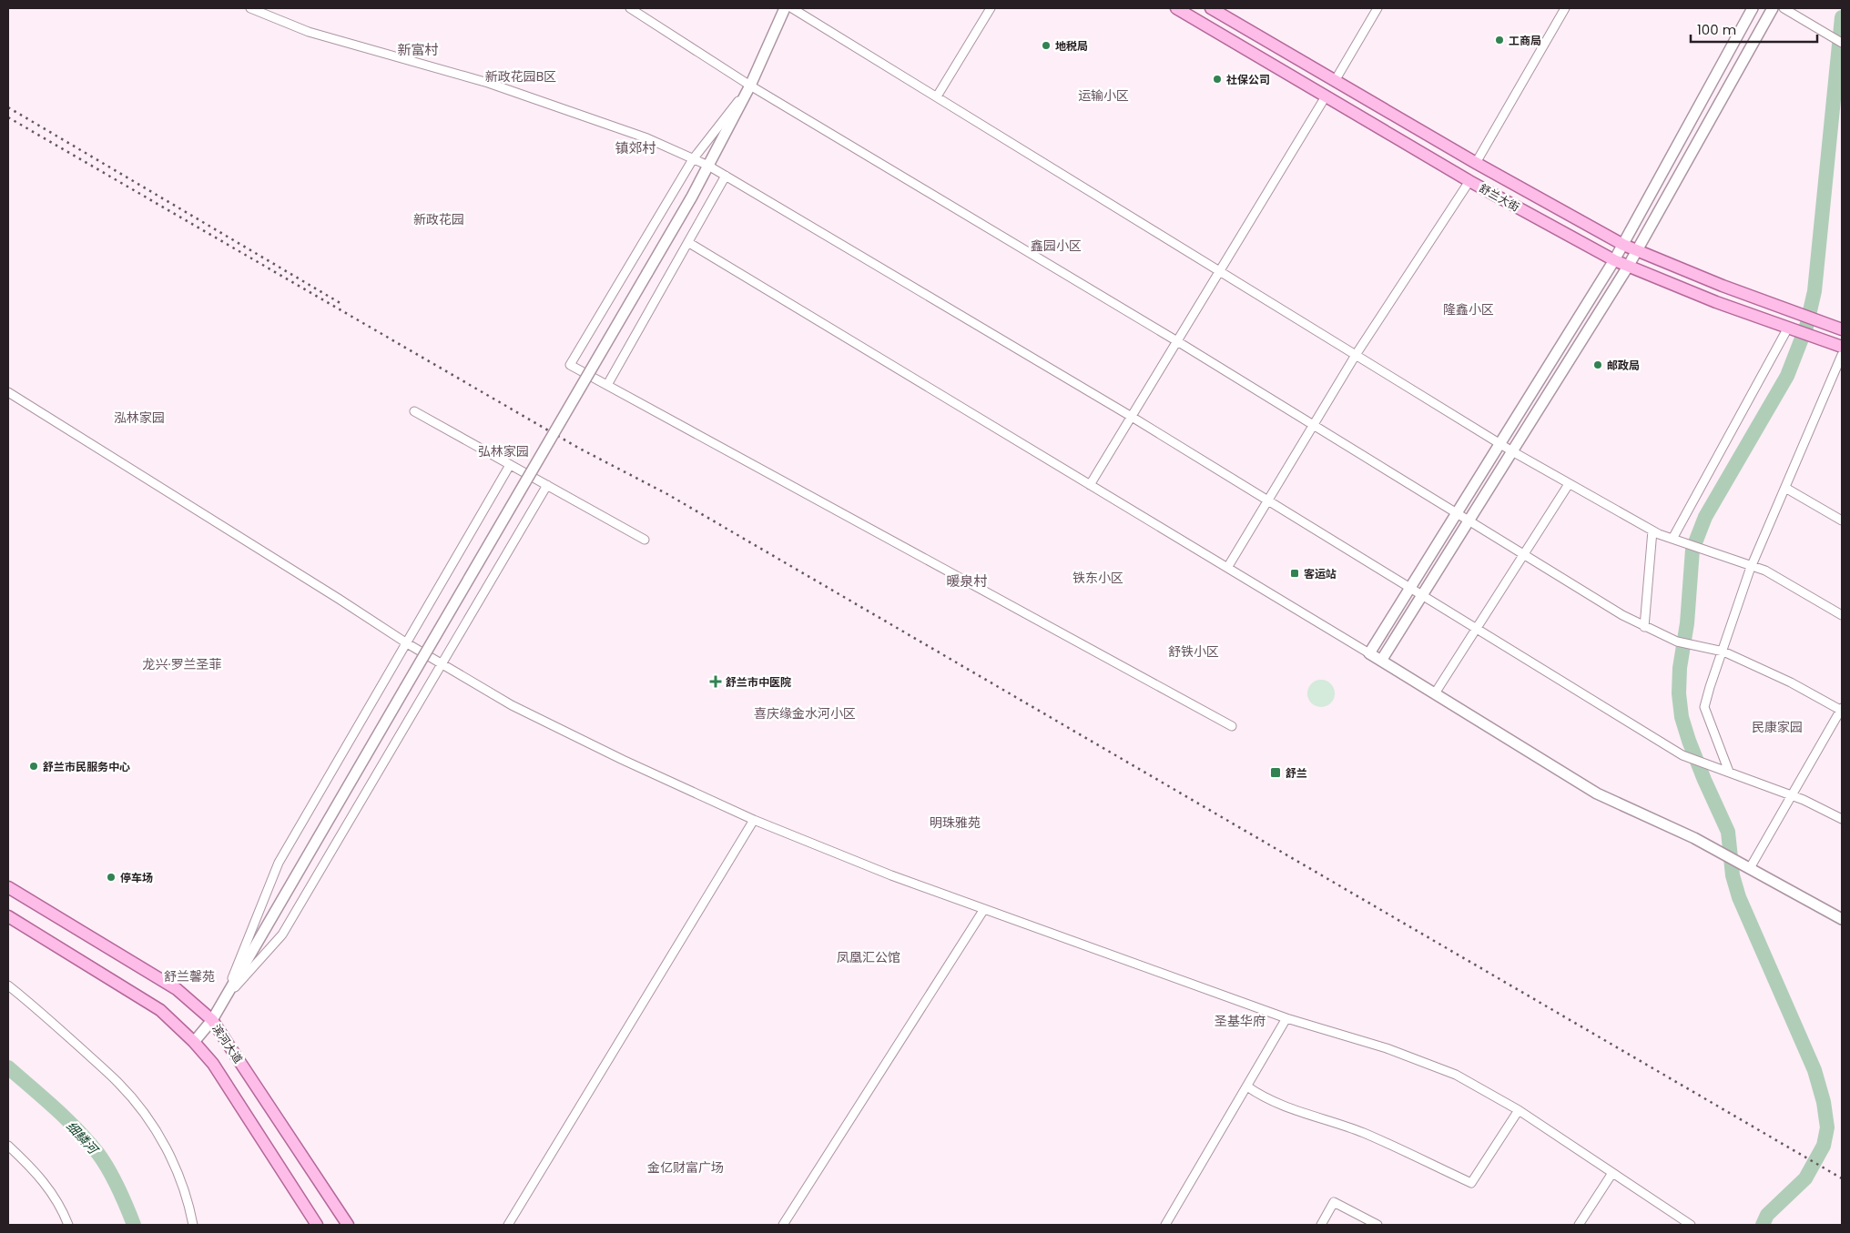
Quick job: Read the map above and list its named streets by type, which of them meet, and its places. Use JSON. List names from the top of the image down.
{
  "streets": {
    "main road": ["舒兰大街", "滨河大道"]
  },
  "districts": [
    "新富村",
    "新政花园B区",
    "运输小区",
    "镇郊村",
    "新政花园",
    "鑫园小区",
    "隆鑫小区",
    "泓林家园",
    "弘林家园",
    "铁东小区",
    "暖泉村",
    "舒铁小区",
    "龙兴·罗兰圣菲",
    "喜庆缘金水河小区",
    "民康家园",
    "明珠雅苑",
    "凤凰汇公馆",
    "舒兰馨苑",
    "圣基华府",
    "金亿财富广场"
  ],
  "water": ["细鳞河"],
  "places": {
    "other": [
      "工商局",
      "地税局",
      "社保公司",
      "邮政局",
      "舒兰市民服务中心",
      "停车场"
    ],
    "transit": ["客运站", "舒兰"],
    "health": ["舒兰市中医院"]
  },
  "scale_bar": "100 m"
}
